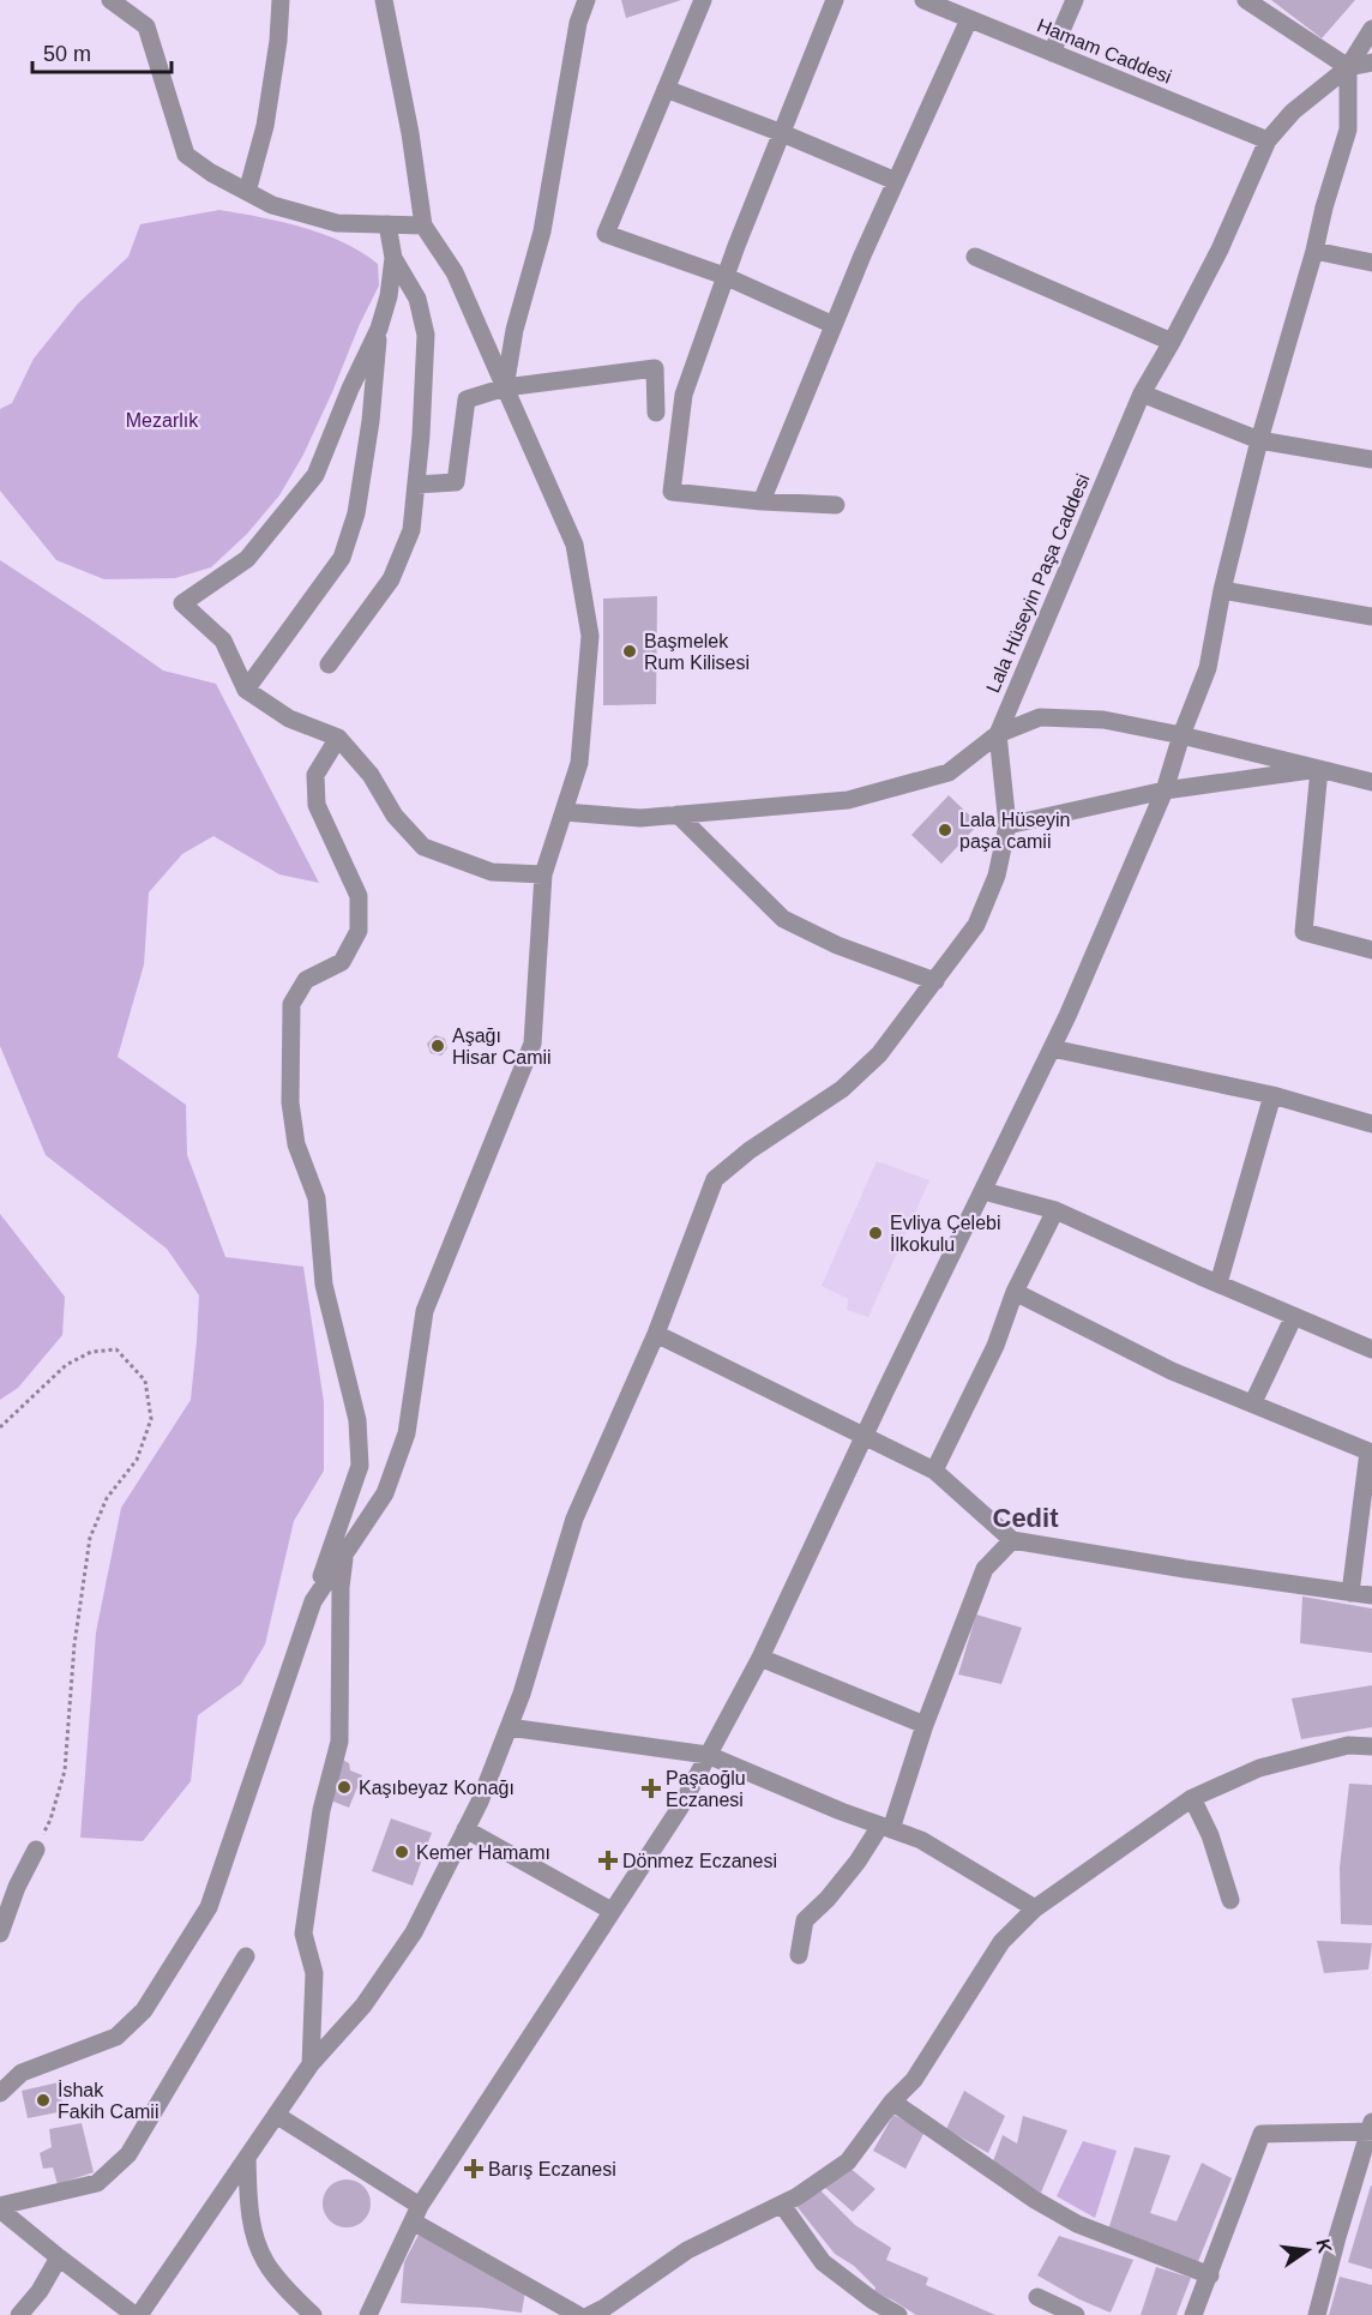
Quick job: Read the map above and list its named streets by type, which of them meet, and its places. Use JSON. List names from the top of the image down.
{
  "streets": {
    "street": ["Hamam Caddesi", "Lala Hüseyin Paşa Caddesi"]
  },
  "crossings": [
    ["Hamam Caddesi", "Lala Hüseyin Paşa Caddesi"]
  ],
  "districts": ["Cedit"],
  "parks": ["Mezarlık"],
  "places": {
    "other": [
      "Başmelek Rum Kilisesi",
      "Lala Hüseyin paşa camii",
      "Aşağı Hisar Camii",
      "Evliya Çelebi İlkokulu",
      "Kaşıbeyaz Konağı",
      "Kemer Hamamı",
      "İshak Fakih Camii"
    ],
    "health": ["Paşaoğlu Eczanesi", "Dönmez Eczanesi", "Barış Eczanesi"]
  },
  "scale_bar": "50 m",
  "north": "right"
}
